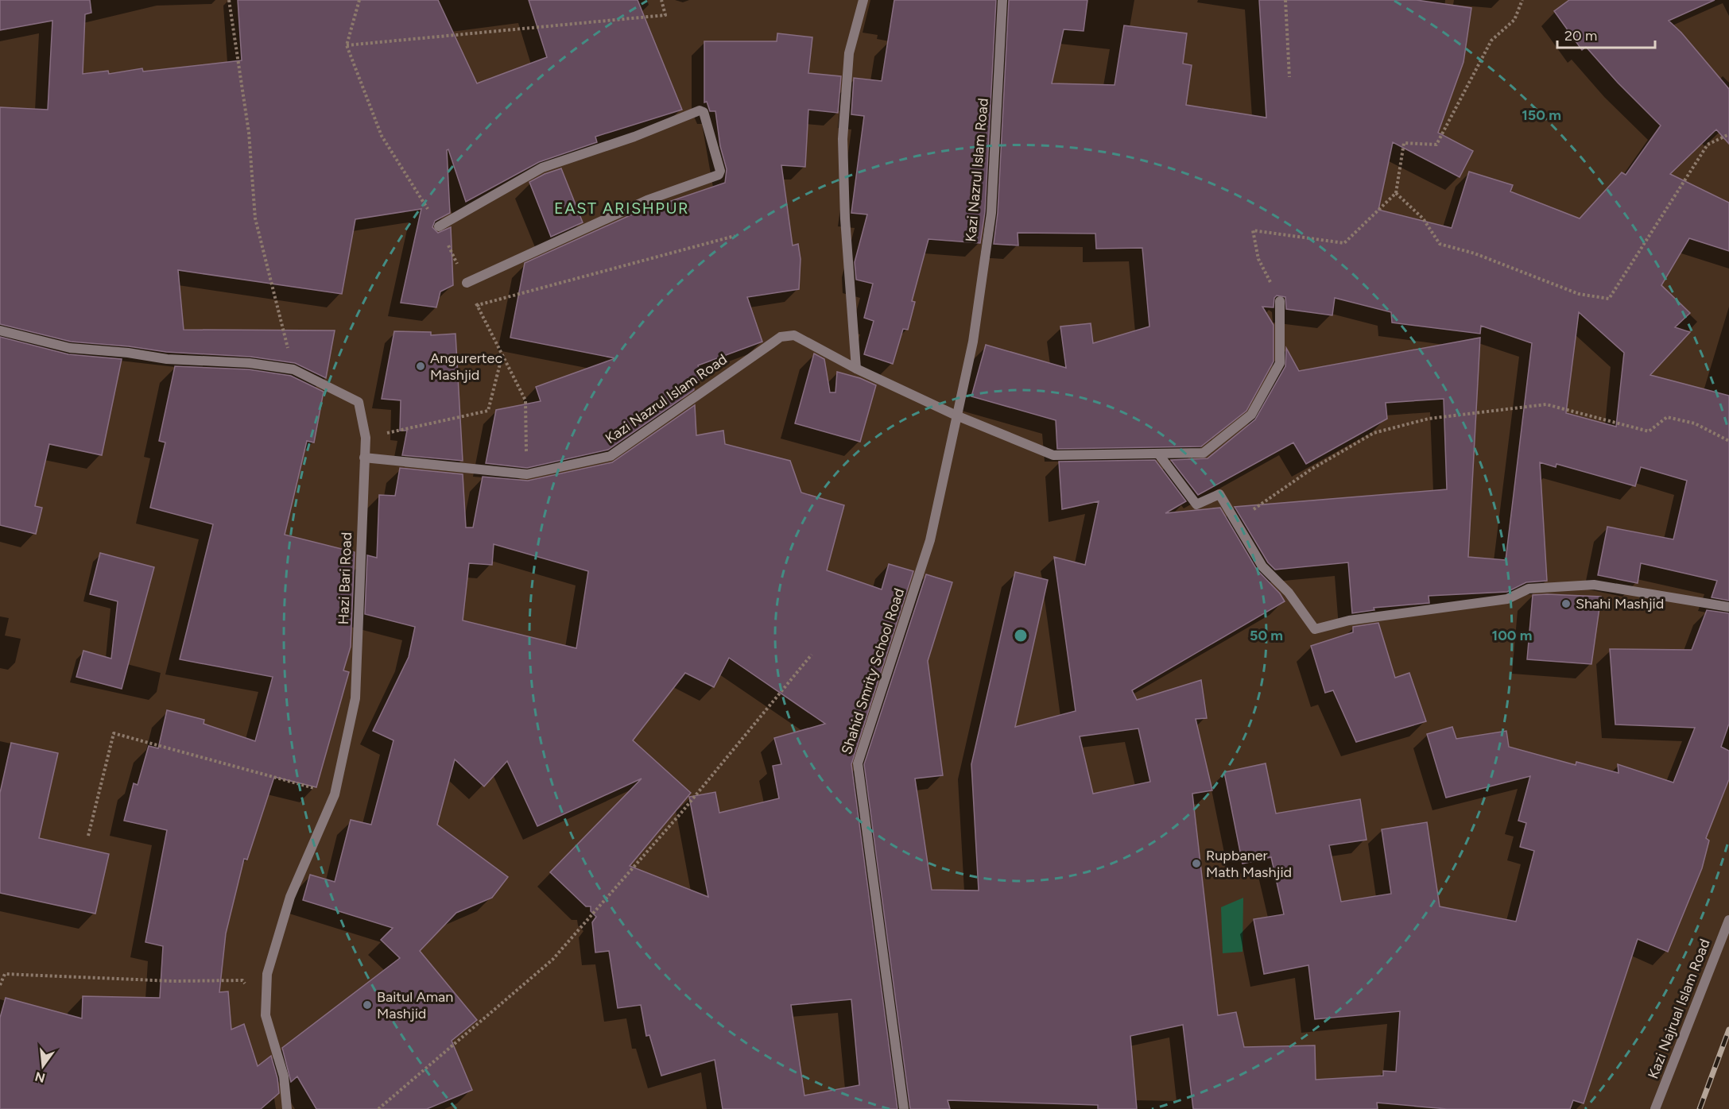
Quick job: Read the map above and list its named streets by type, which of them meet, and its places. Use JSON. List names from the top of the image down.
{
  "streets": {
    "street": [
      "Kazi Nazrul Islam Road",
      "Hazi Bari Road",
      "Shahid Smrity School Road",
      "Kazi Najrual Islam Road"
    ]
  },
  "crossings": [
    ["Kazi Nazrul Islam Road", "Hazi Bari Road"],
    ["Kazi Nazrul Islam Road", "Shahid Smrity School Road"]
  ],
  "districts": ["EAST ARISHPUR"],
  "places": [
    "Angurertec Mashjid",
    "Shahi Mashjid",
    "Rupbaner Math Mashjid",
    "Baitul Aman Mashjid"
  ],
  "scale_bar": "20 m",
  "north": "bottom",
  "rings": ["150 m", "50 m", "100 m"]
}
